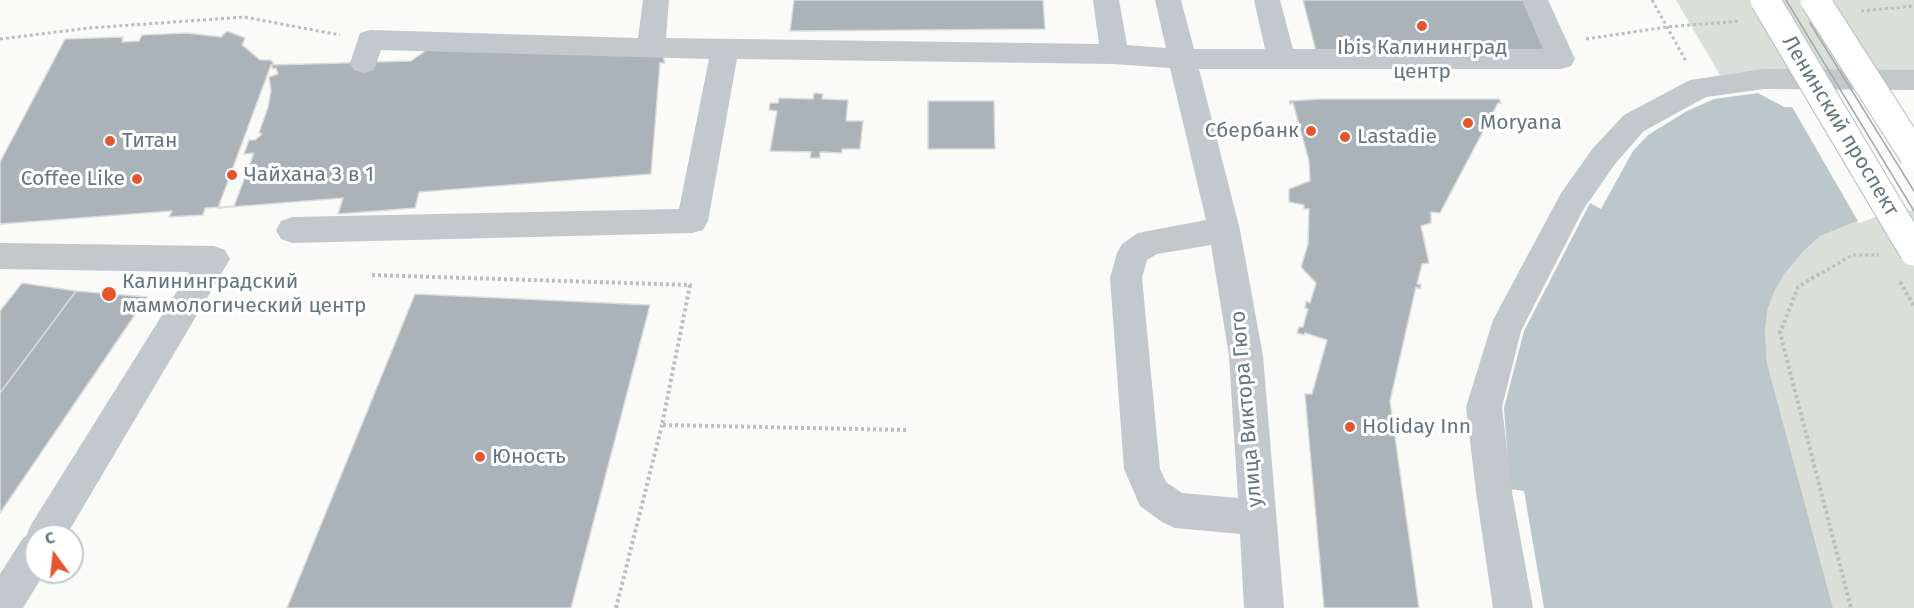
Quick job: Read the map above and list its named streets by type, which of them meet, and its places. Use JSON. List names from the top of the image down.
{
  "streets": {
    "main road": ["Ленинский проспект"],
    "street": ["улица Виктора Гюго"]
  },
  "places": [
    "Ibis Калининград центр",
    "Moryana",
    "Сбербанк",
    "Lastadie",
    "Титан",
    "Чайхана 3 в 1",
    "Coffee Like",
    "Калининградский маммологический центр",
    "Holiday Inn",
    "Юность"
  ],
  "north": "top"
}
